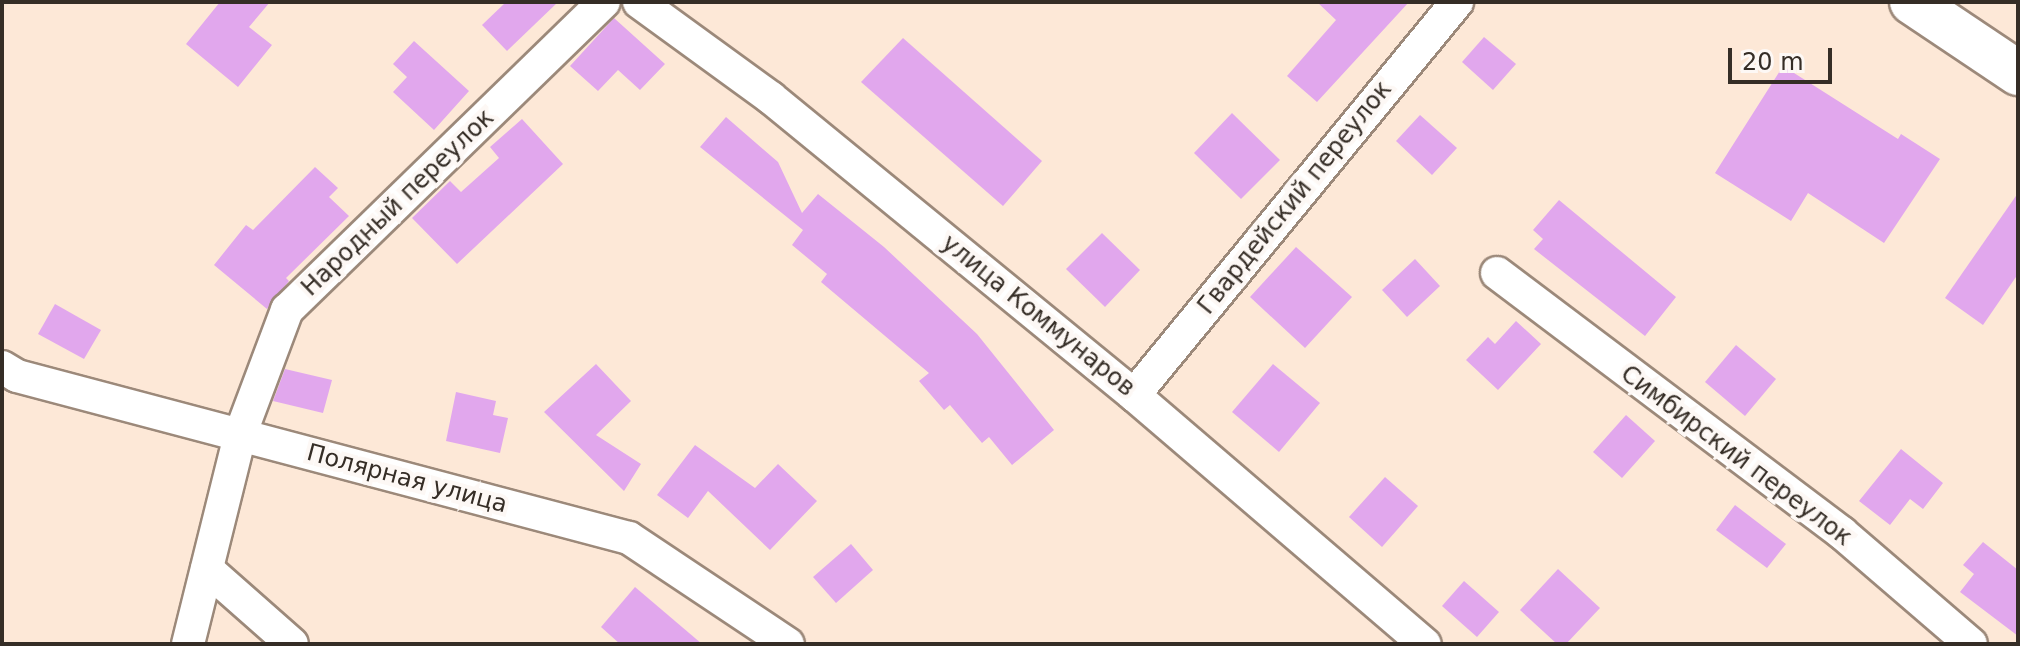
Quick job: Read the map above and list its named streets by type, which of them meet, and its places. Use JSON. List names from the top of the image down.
{
  "streets": {
    "street": [
      "Гвардейский переулок",
      "Народный переулок",
      "улица Коммунаров",
      "Симбирский переулок",
      "Полярная улица"
    ]
  },
  "crossings": [
    ["Гвардейский переулок", "улица Коммунаров"],
    ["Народный переулок", "Полярная улица"]
  ],
  "scale_bar": "20 m"
}
